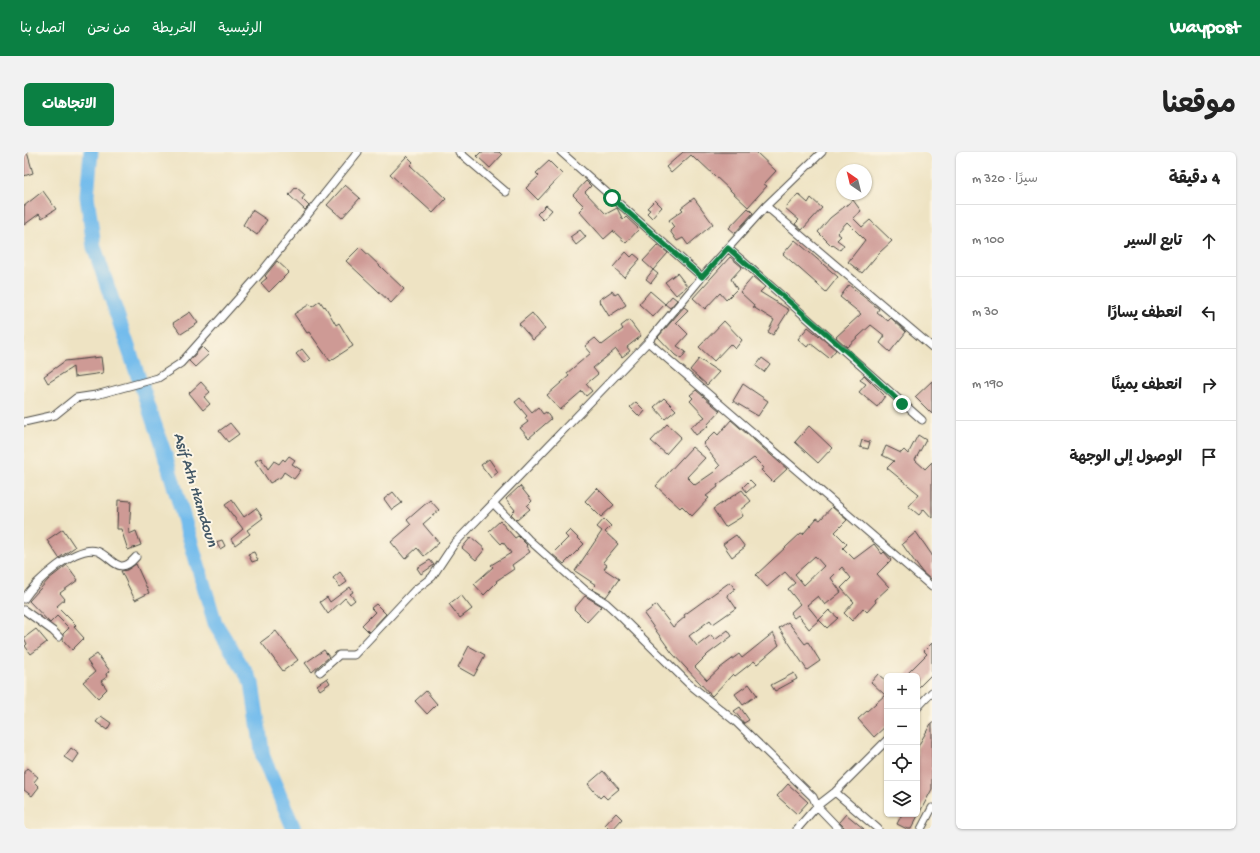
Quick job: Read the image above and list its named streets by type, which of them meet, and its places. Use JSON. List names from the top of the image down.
{
  "water": ["Asif Ath Hamdoun"],
  "north": "top left",
  "page": {
    "header": "Waypost",
    "nav": [
      "الرئيسية",
      "الخريطة",
      "من نحن",
      "اتصل بنا"
    ],
    "title": "موقعنا",
    "buttons": "الاتجاهات",
    "heading": ["4 دقيقة", "سيرًا · 320 m"],
    "list": [
      ["تابع السير", "100 m"],
      ["انعطف يسارًا", "30 m"],
      ["انعطف يمينًا", "190 m"],
      "الوصول إلى الوجهة"
    ],
    "map_buttons": ["+", "−"]
  }
}
